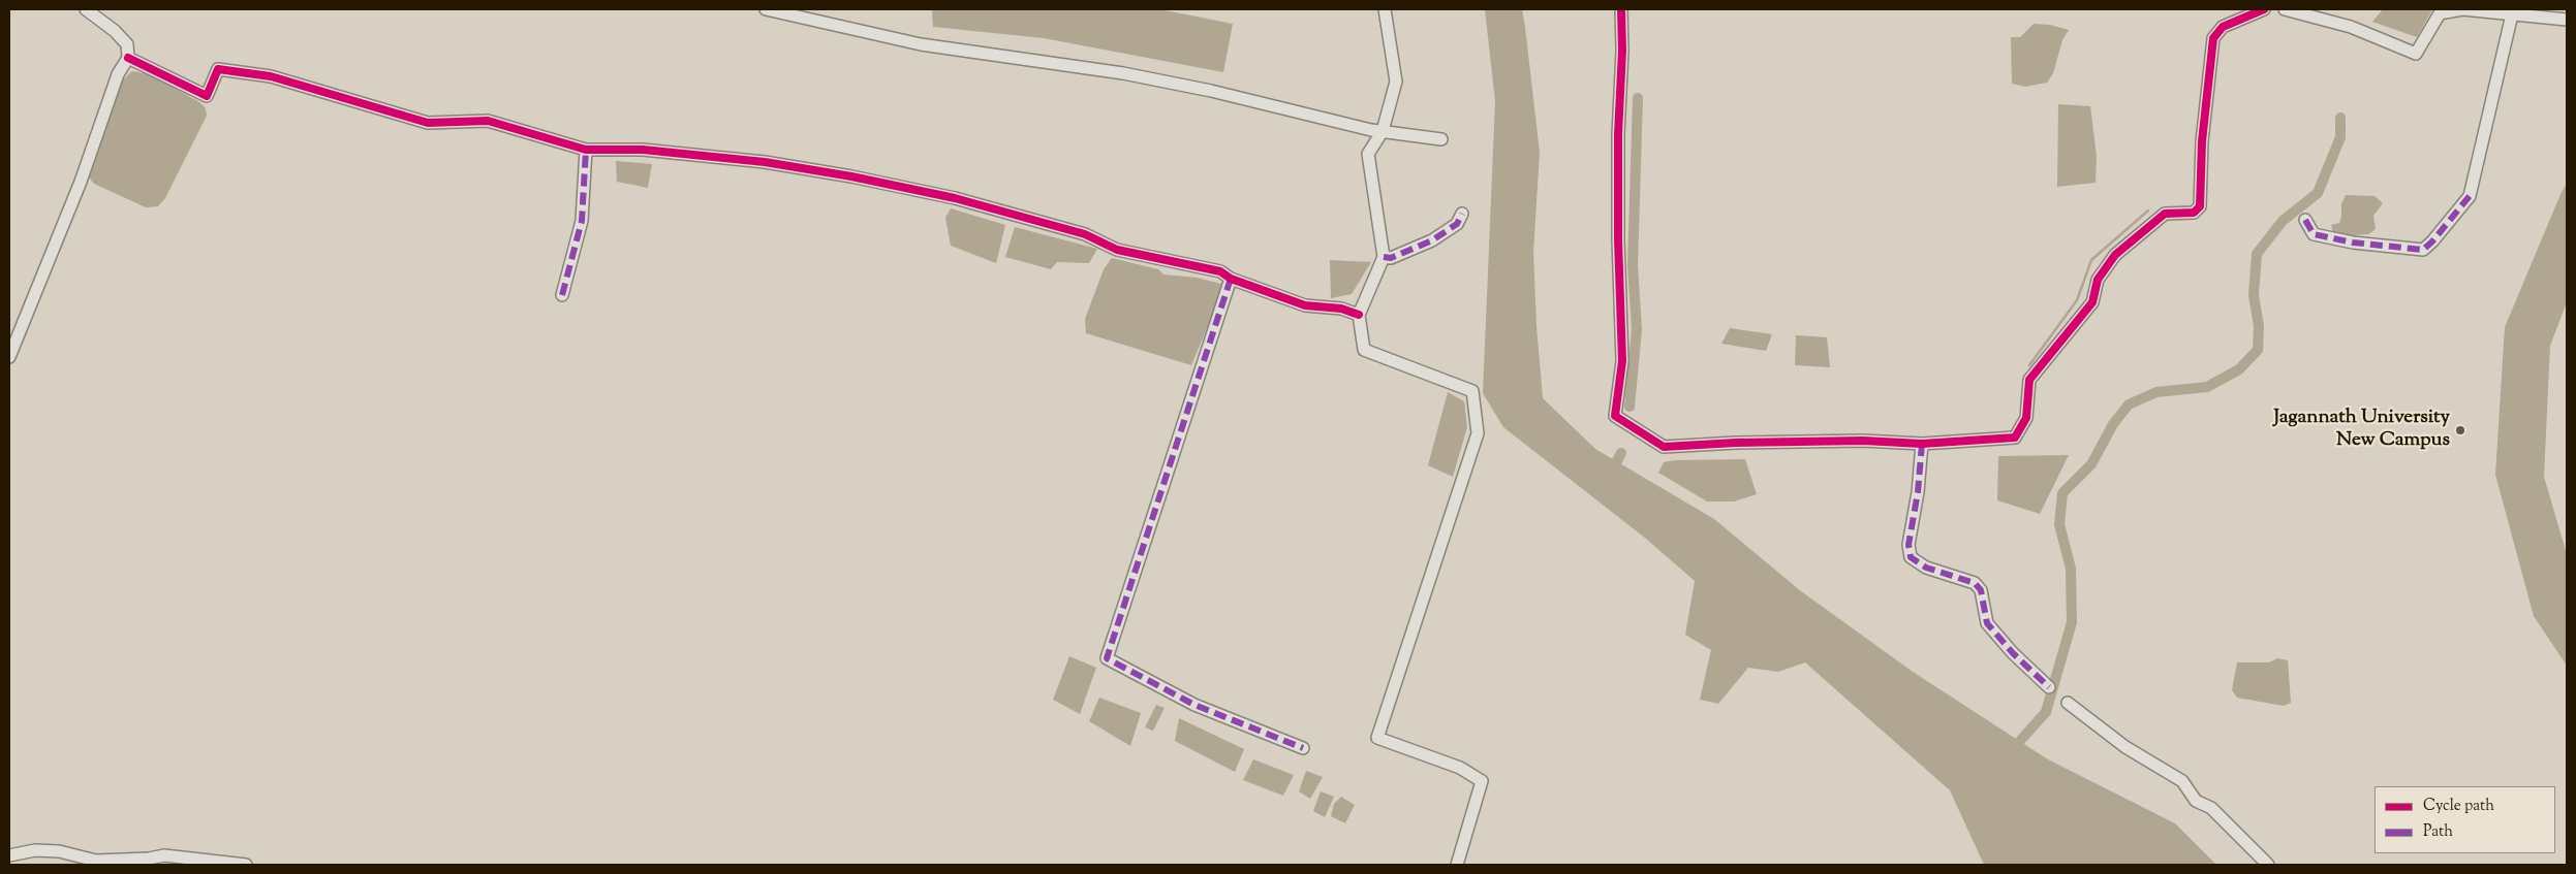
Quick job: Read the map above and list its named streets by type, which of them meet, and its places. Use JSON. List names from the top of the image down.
{
  "places": ["Jagannath University New Campus"],
  "legend": ["Cycle path", "Path"]
}
